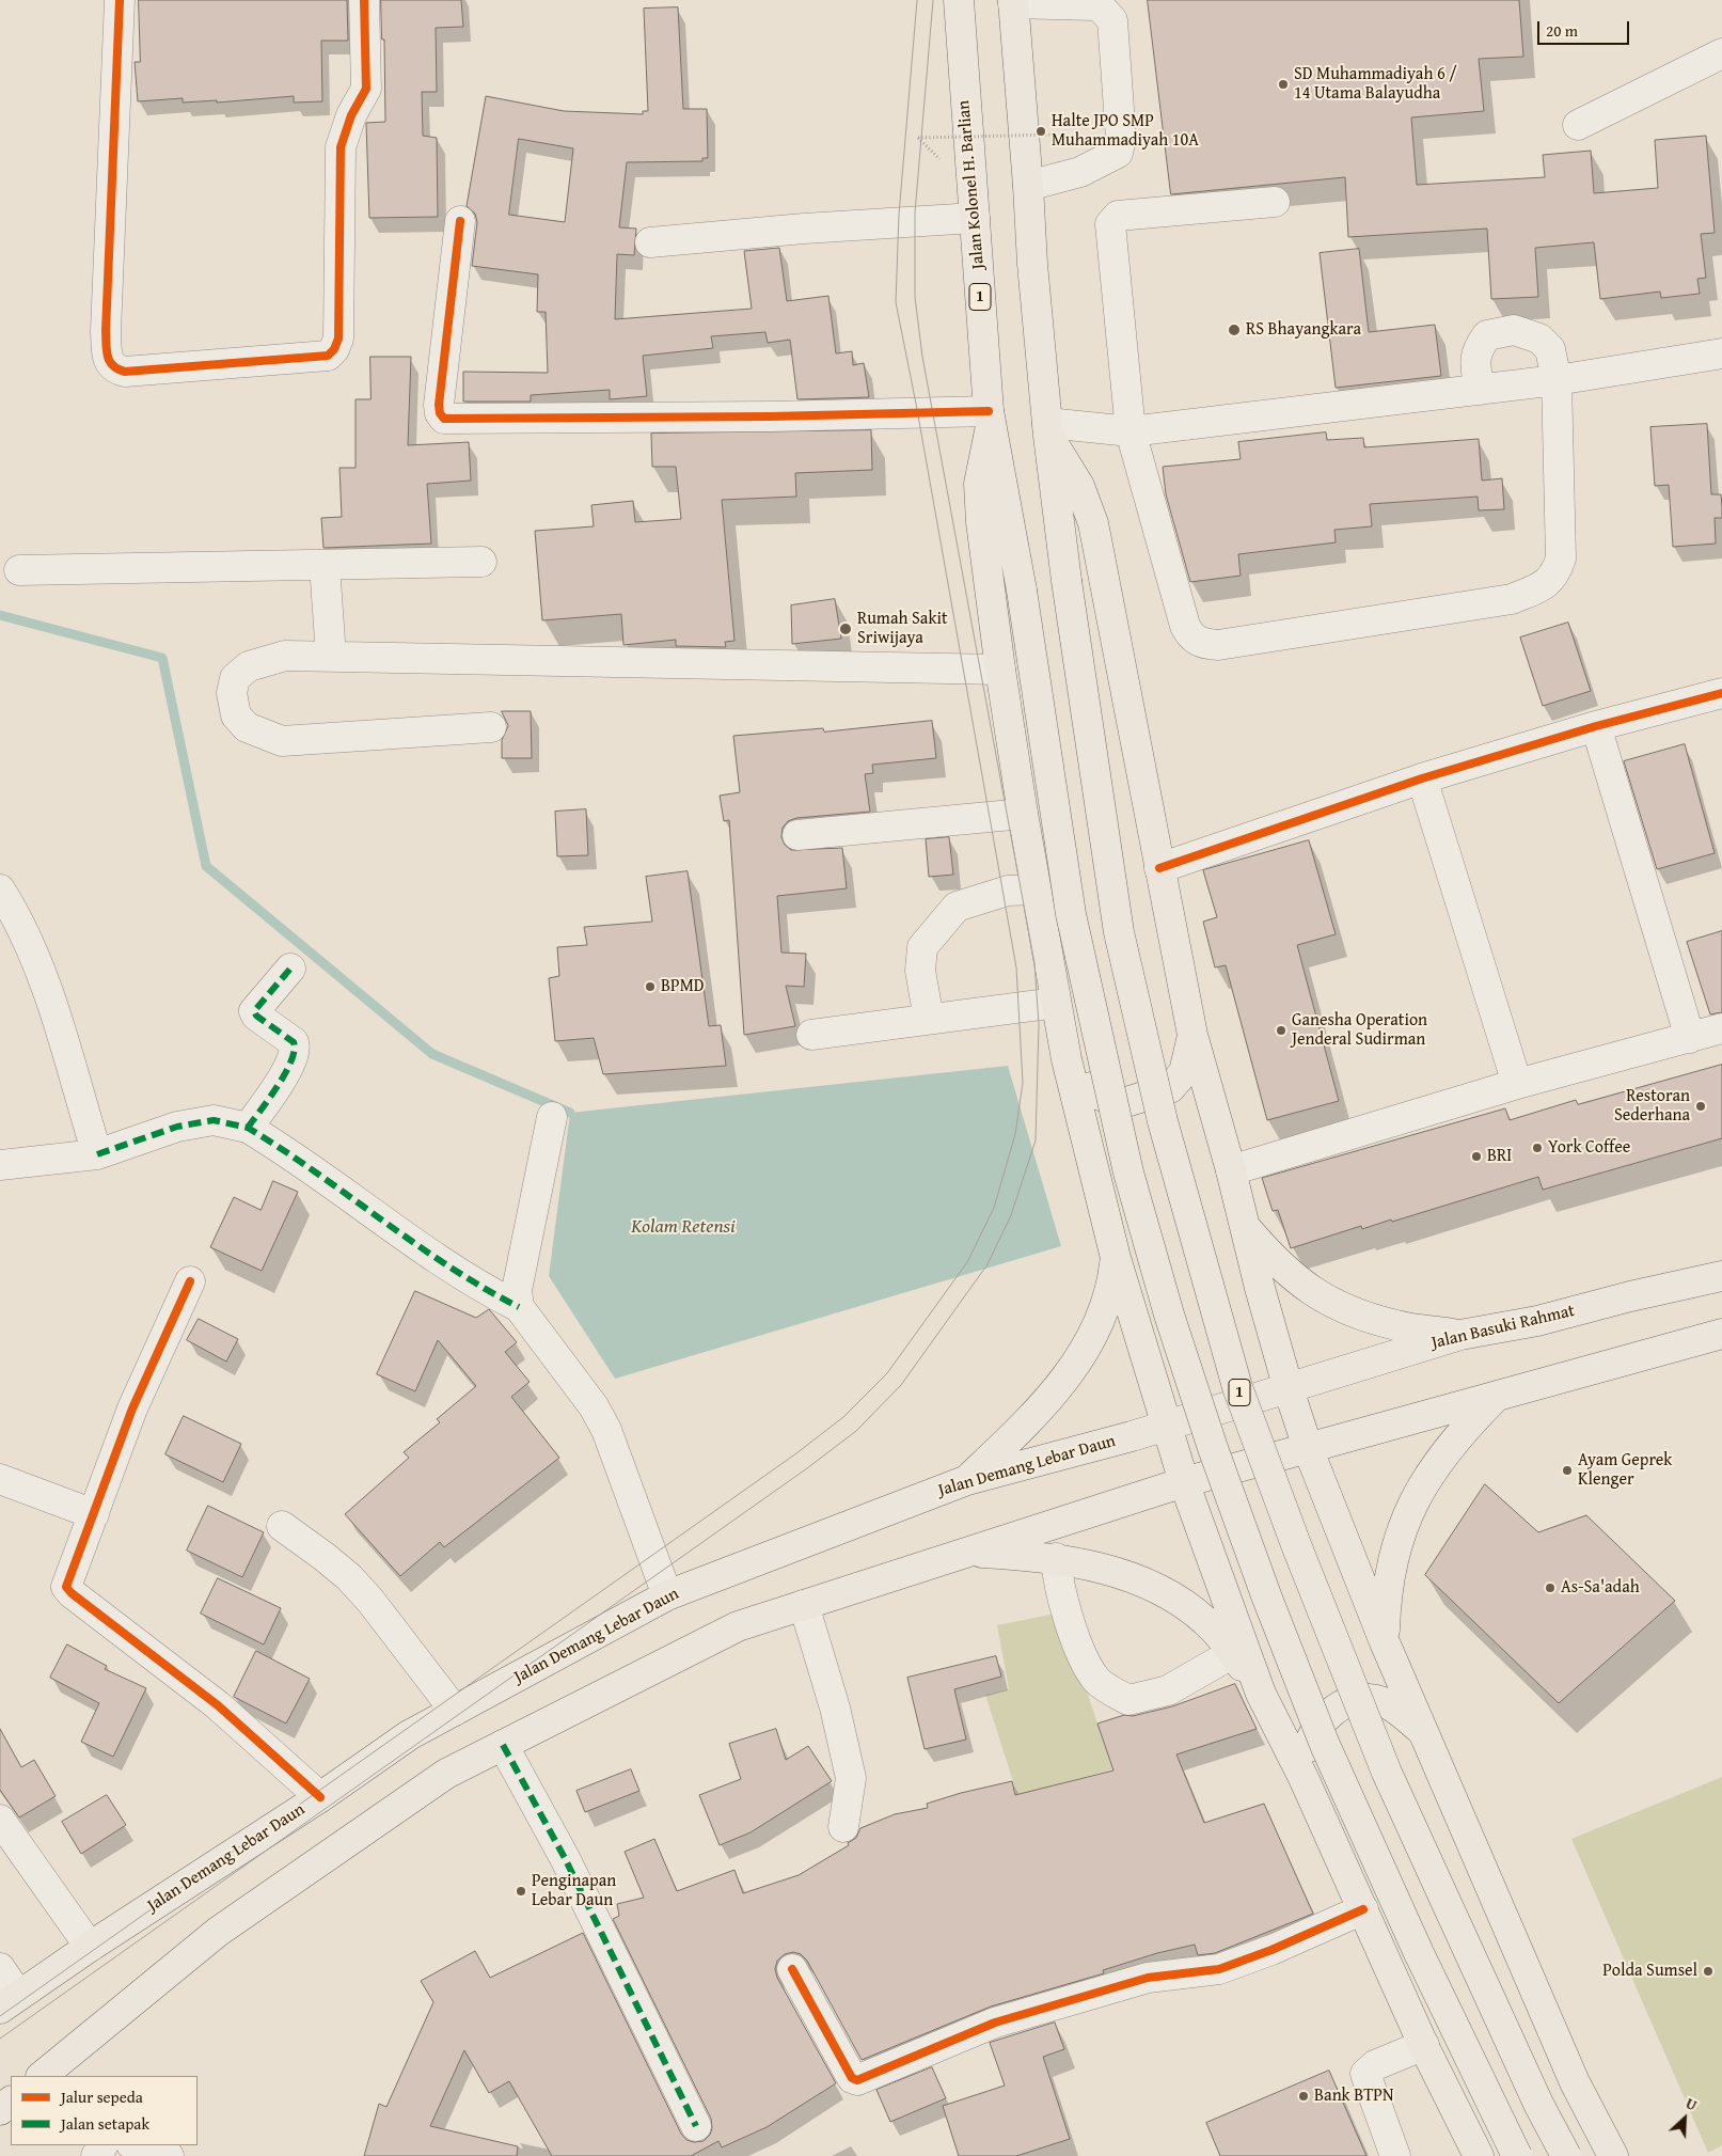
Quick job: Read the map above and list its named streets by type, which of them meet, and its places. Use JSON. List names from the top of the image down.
{
  "streets": {
    "highway": [
      "Jalan Kolonel H. Barlian",
      "1",
      "Jalan Basuki Rahmat",
      "Jalan Demang Lebar Daun"
    ]
  },
  "crossings": [
    ["Jalan Basuki Rahmat", "Jalan Demang Lebar Daun"]
  ],
  "water": ["Kolam Retensi"],
  "places": [
    "SD Muhammadiyah 6 / 14 Utama Balayudha",
    "Halte JPO SMP Muhammadiyah 10A",
    "RS Bhayangkara",
    "Rumah Sakit Sriwijaya",
    "BPMD",
    "Ganesha Operation Jenderal Sudirman",
    "Restoran Sederhana",
    "York Coffee",
    "BRI",
    "Ayam Geprek Klenger",
    "As-Sa'adah",
    "Penginapan Lebar Daun",
    "Polda Sumsel",
    "Bank BTPN"
  ],
  "legend": ["Jalur sepeda", "Jalan setapak"],
  "scale_bar": "20 m",
  "north": "top right"
}
